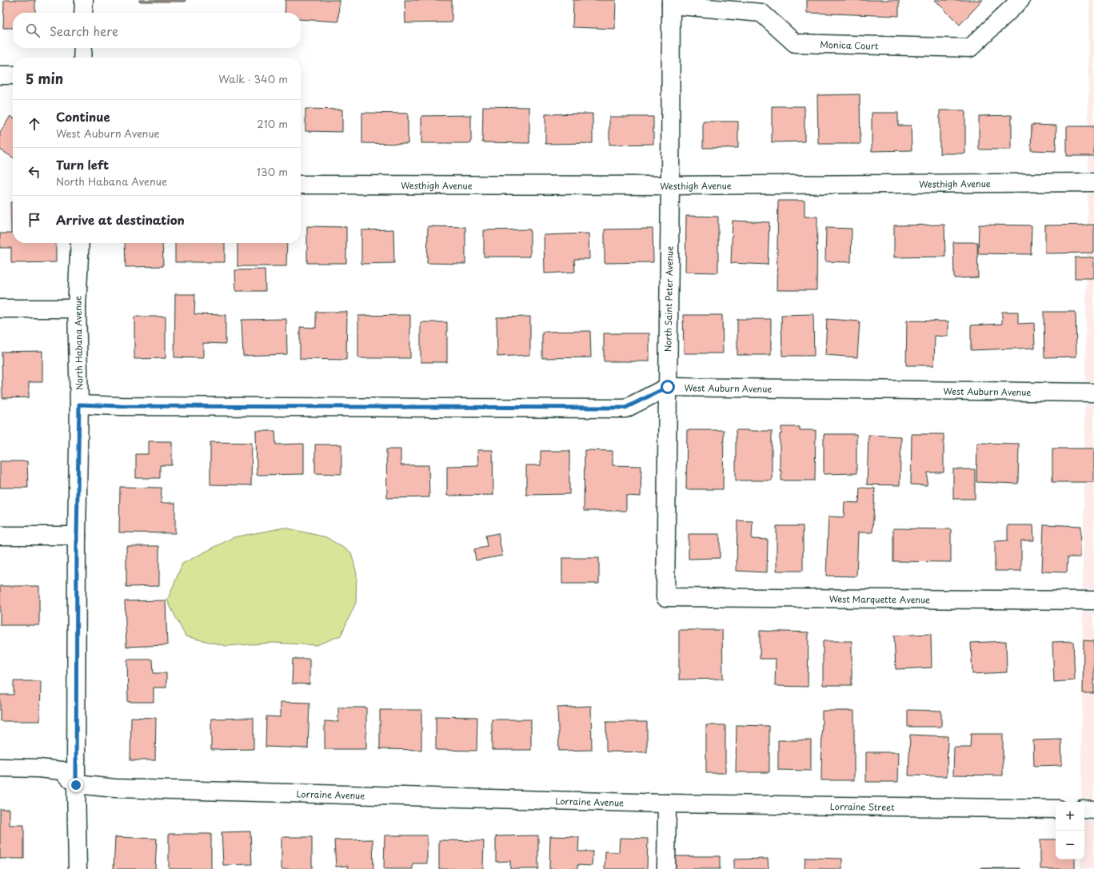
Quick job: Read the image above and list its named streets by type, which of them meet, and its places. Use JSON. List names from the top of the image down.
{
  "streets": {
    "street": [
      "Monica Court",
      "Westhigh Avenue",
      "North Saint Peter Avenue",
      "North Habana Avenue",
      "West Auburn Avenue",
      "West Marquette Avenue",
      "Lorraine Avenue",
      "Lorraine Street"
    ]
  },
  "crossings": [
    ["Monica Court", "North Saint Peter Avenue"],
    ["Westhigh Avenue", "North Saint Peter Avenue"],
    ["North Saint Peter Avenue", "West Auburn Avenue"],
    ["North Saint Peter Avenue", "West Marquette Avenue"],
    ["North Habana Avenue", "West Auburn Avenue"],
    ["North Habana Avenue", "Lorraine Avenue"],
    ["Lorraine Avenue", "Lorraine Street"]
  ],
  "page": {
    "search": "Search here",
    "heading": ["5 min", "Walk · 340 m"],
    "list": [
      ["Continue", "West Auburn Avenue", "210 m"],
      ["Turn left", "North Habana Avenue", "130 m"],
      "Arrive at destination"
    ],
    "map_buttons": ["+", "−"]
  }
}
